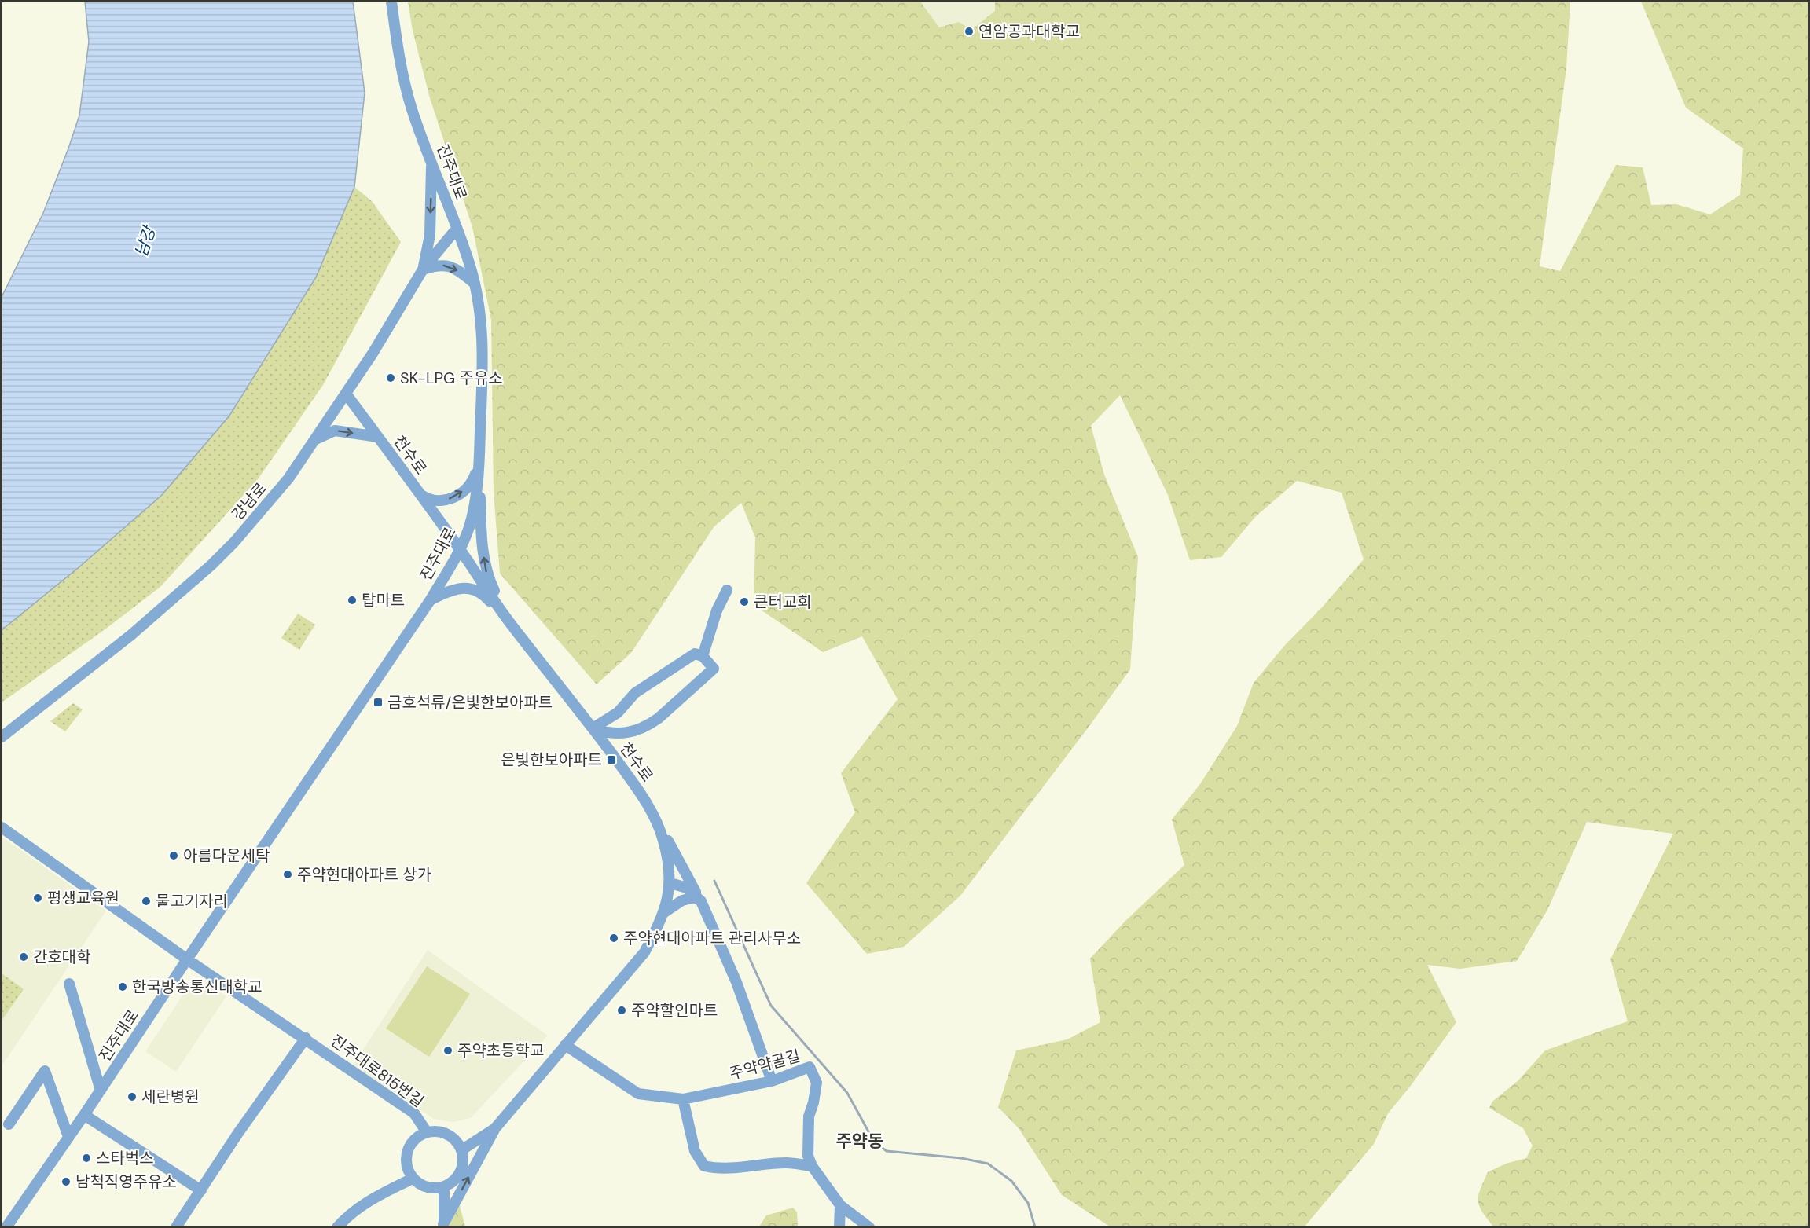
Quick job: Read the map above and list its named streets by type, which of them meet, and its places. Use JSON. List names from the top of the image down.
{
  "streets": {
    "street": [
      "진주대로",
      "천수로",
      "강남로",
      "주약약골길",
      "진주대로815번길"
    ]
  },
  "crossings": [
    ["진주대로", "천수로"],
    ["진주대로", "강남로"],
    ["진주대로", "진주대로815번길"],
    ["천수로", "강남로"],
    ["천수로", "주약약골길"],
    ["천수로", "진주대로815번길"]
  ],
  "districts": ["주약동"],
  "water": ["남강"],
  "places": {
    "other": [
      "연암공과대학교",
      "SK-LPG 주유소",
      "탑마트",
      "큰터교회",
      "아름다운세탁",
      "주약현대아파트 상가",
      "평생교육원",
      "물고기자리",
      "주약현대아파트 관리사무소",
      "간호대학",
      "한국방송통신대학교",
      "주약할인마트",
      "주약초등학교",
      "세란병원",
      "스타벅스",
      "남척직영주유소"
    ],
    "transit": ["금호석류/은빛한보아파트", "은빛한보아파트"]
  }
}
